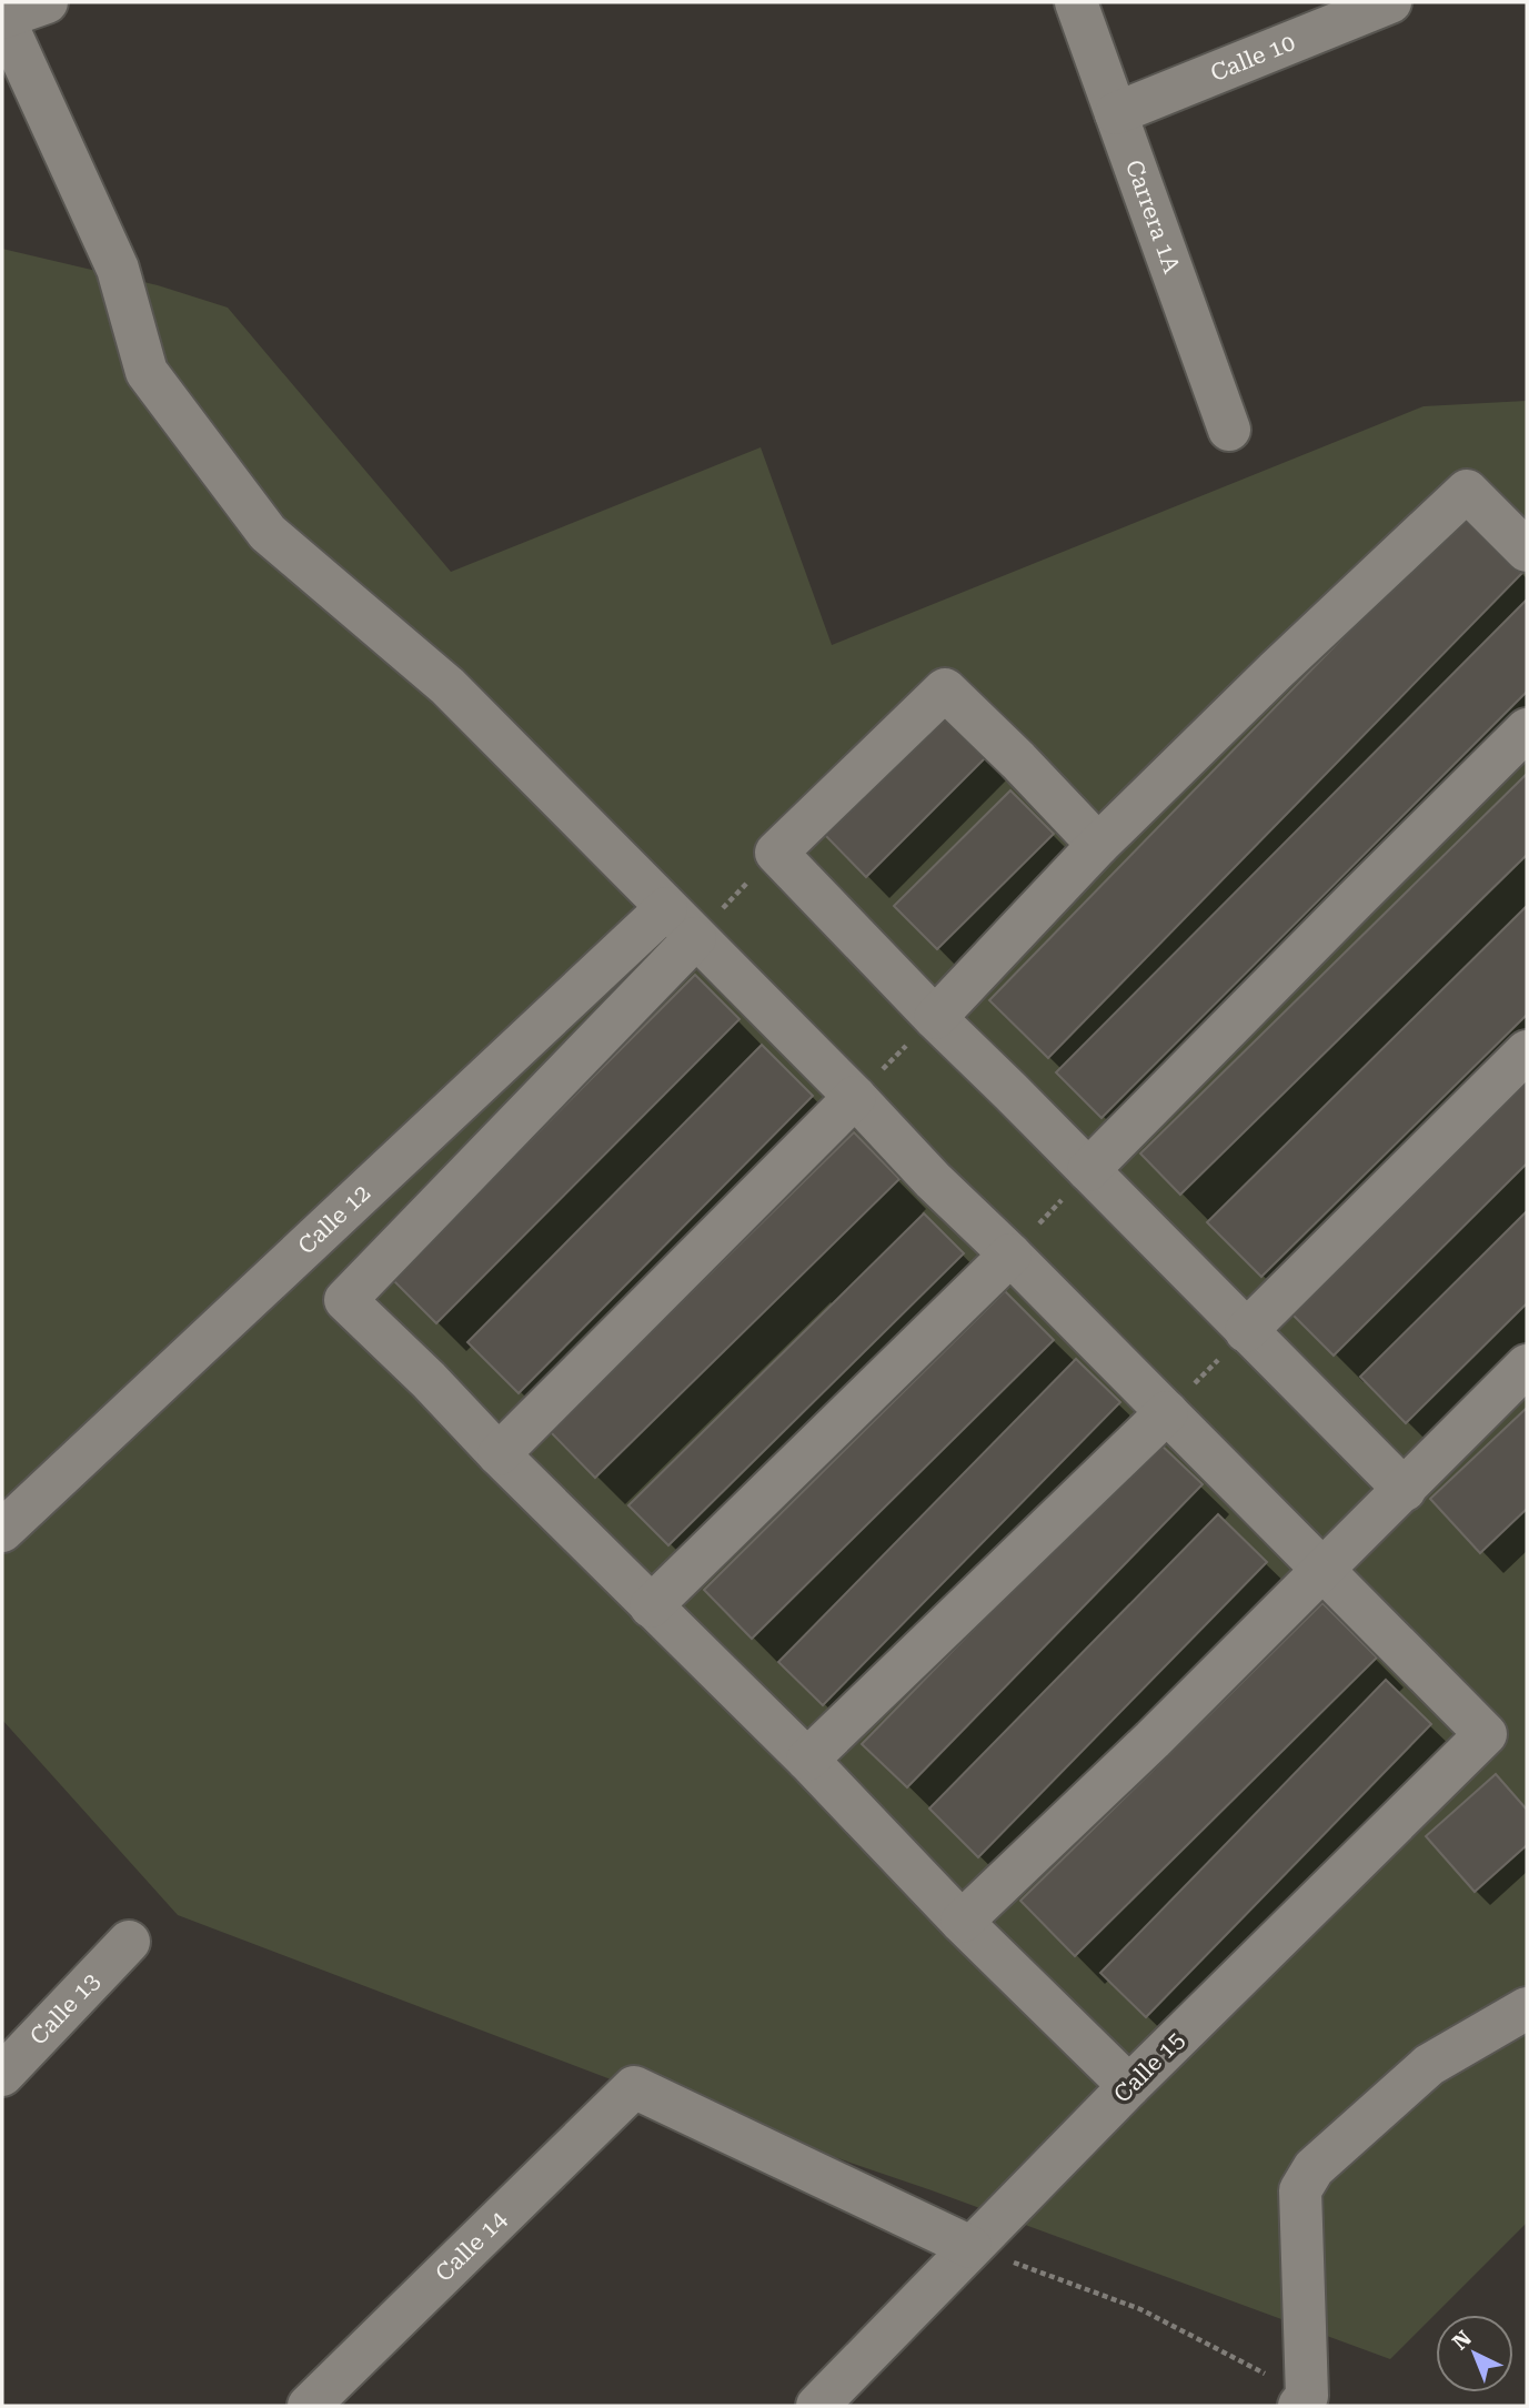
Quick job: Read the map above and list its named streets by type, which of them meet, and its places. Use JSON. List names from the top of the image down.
{
  "streets": {
    "street": [
      "Calle 10",
      "Carrera 1A",
      "Calle 12",
      "Calle 13",
      "Calle 15",
      "Calle 14"
    ]
  },
  "crossings": [
    ["Calle 10", "Carrera 1A"],
    ["Calle 15", "Calle 14"]
  ],
  "north": "top left"
}
